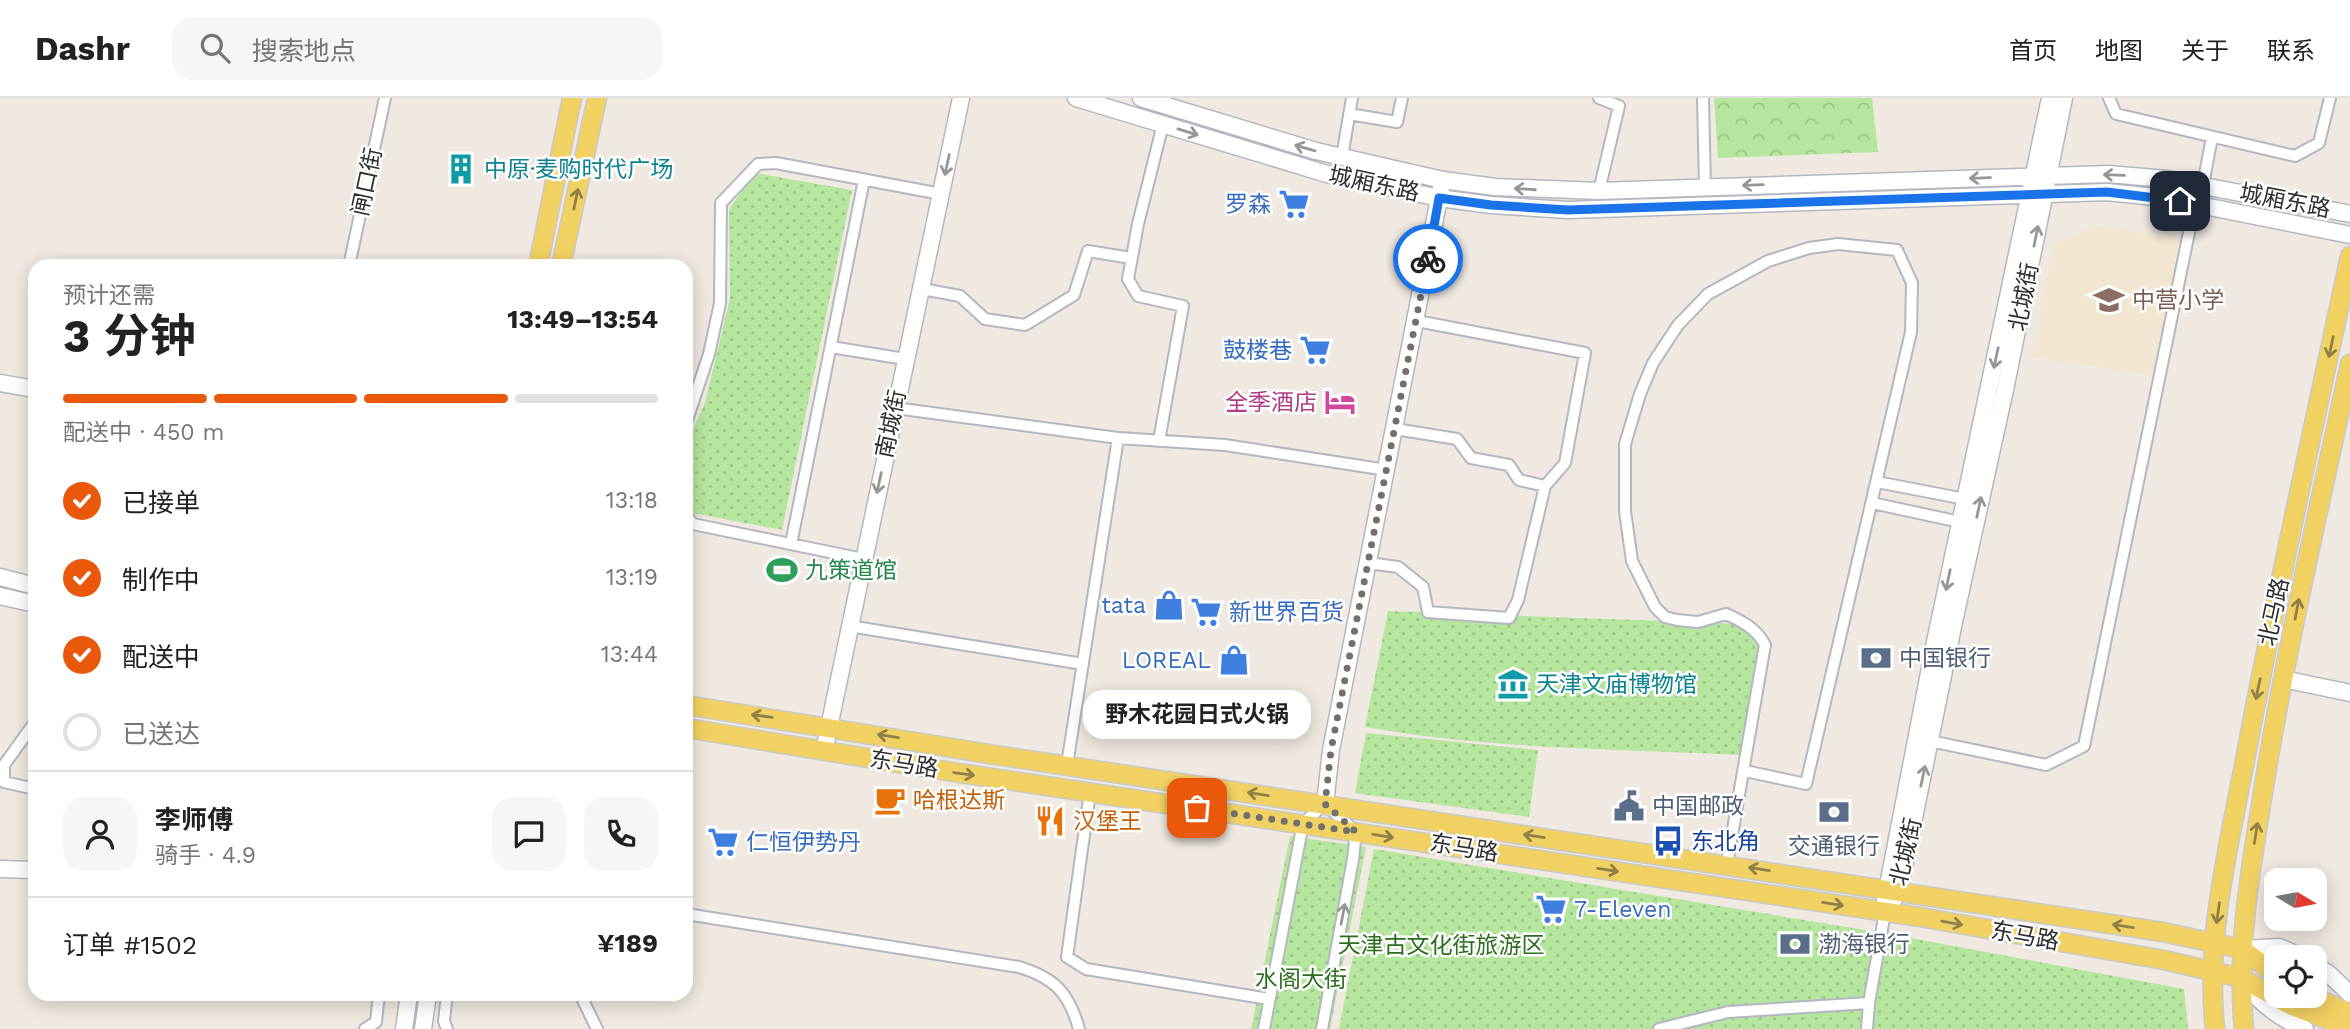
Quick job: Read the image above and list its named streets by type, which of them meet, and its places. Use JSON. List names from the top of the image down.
{
  "streets": {
    "main road": ["北马路", "东马路"],
    "street": [
      "闸口街",
      "城厢东路",
      "北城街",
      "南城街"
    ]
  },
  "crossings": [
    ["城厢东路", "北城街"],
    ["北城街", "东马路"],
    ["南城街", "东马路"],
    ["北马路", "东马路"]
  ],
  "parks": ["天津古文化街旅游区", "水阁大街"],
  "places": {
    "building": ["中原·麦购时代广场"],
    "supermarket": [
      "罗森",
      "鼓楼巷",
      "新世界百货",
      "仁恒伊势丹",
      "7-Eleven"
    ],
    "school or university": ["中营小学"],
    "hotel": ["全季酒店"],
    "sports": ["九策道馆"],
    "shop": ["tata", "LOREAL"],
    "bank": ["中国银行", "交通银行", "渤海银行"],
    "museum": ["天津文庙博物馆"],
    "cafe": ["哈根达斯"],
    "public building": ["中国邮政"],
    "other": ["野木花园日式火锅"],
    "restaurant": ["汉堡王"],
    "bus stop": ["东北角"]
  },
  "north": "right",
  "page": {
    "header": "Dashr",
    "search": "搜索地点",
    "nav": [
      "首页",
      "地图",
      "关于",
      "联系"
    ],
    "heading": ["3 分钟", "预计还需", "13:49–13:54"],
    "panel": [
      "李师傅",
      "骑手 · 4.9",
      "订单 #1502",
      "¥189"
    ],
    "bar": "配送中 · 450 m",
    "list": [
      ["已接单", "13:18"],
      ["制作中", "13:19"],
      ["配送中", "13:44"],
      "已送达"
    ],
    "bubble": "野木花园日式火锅"
  }
}
